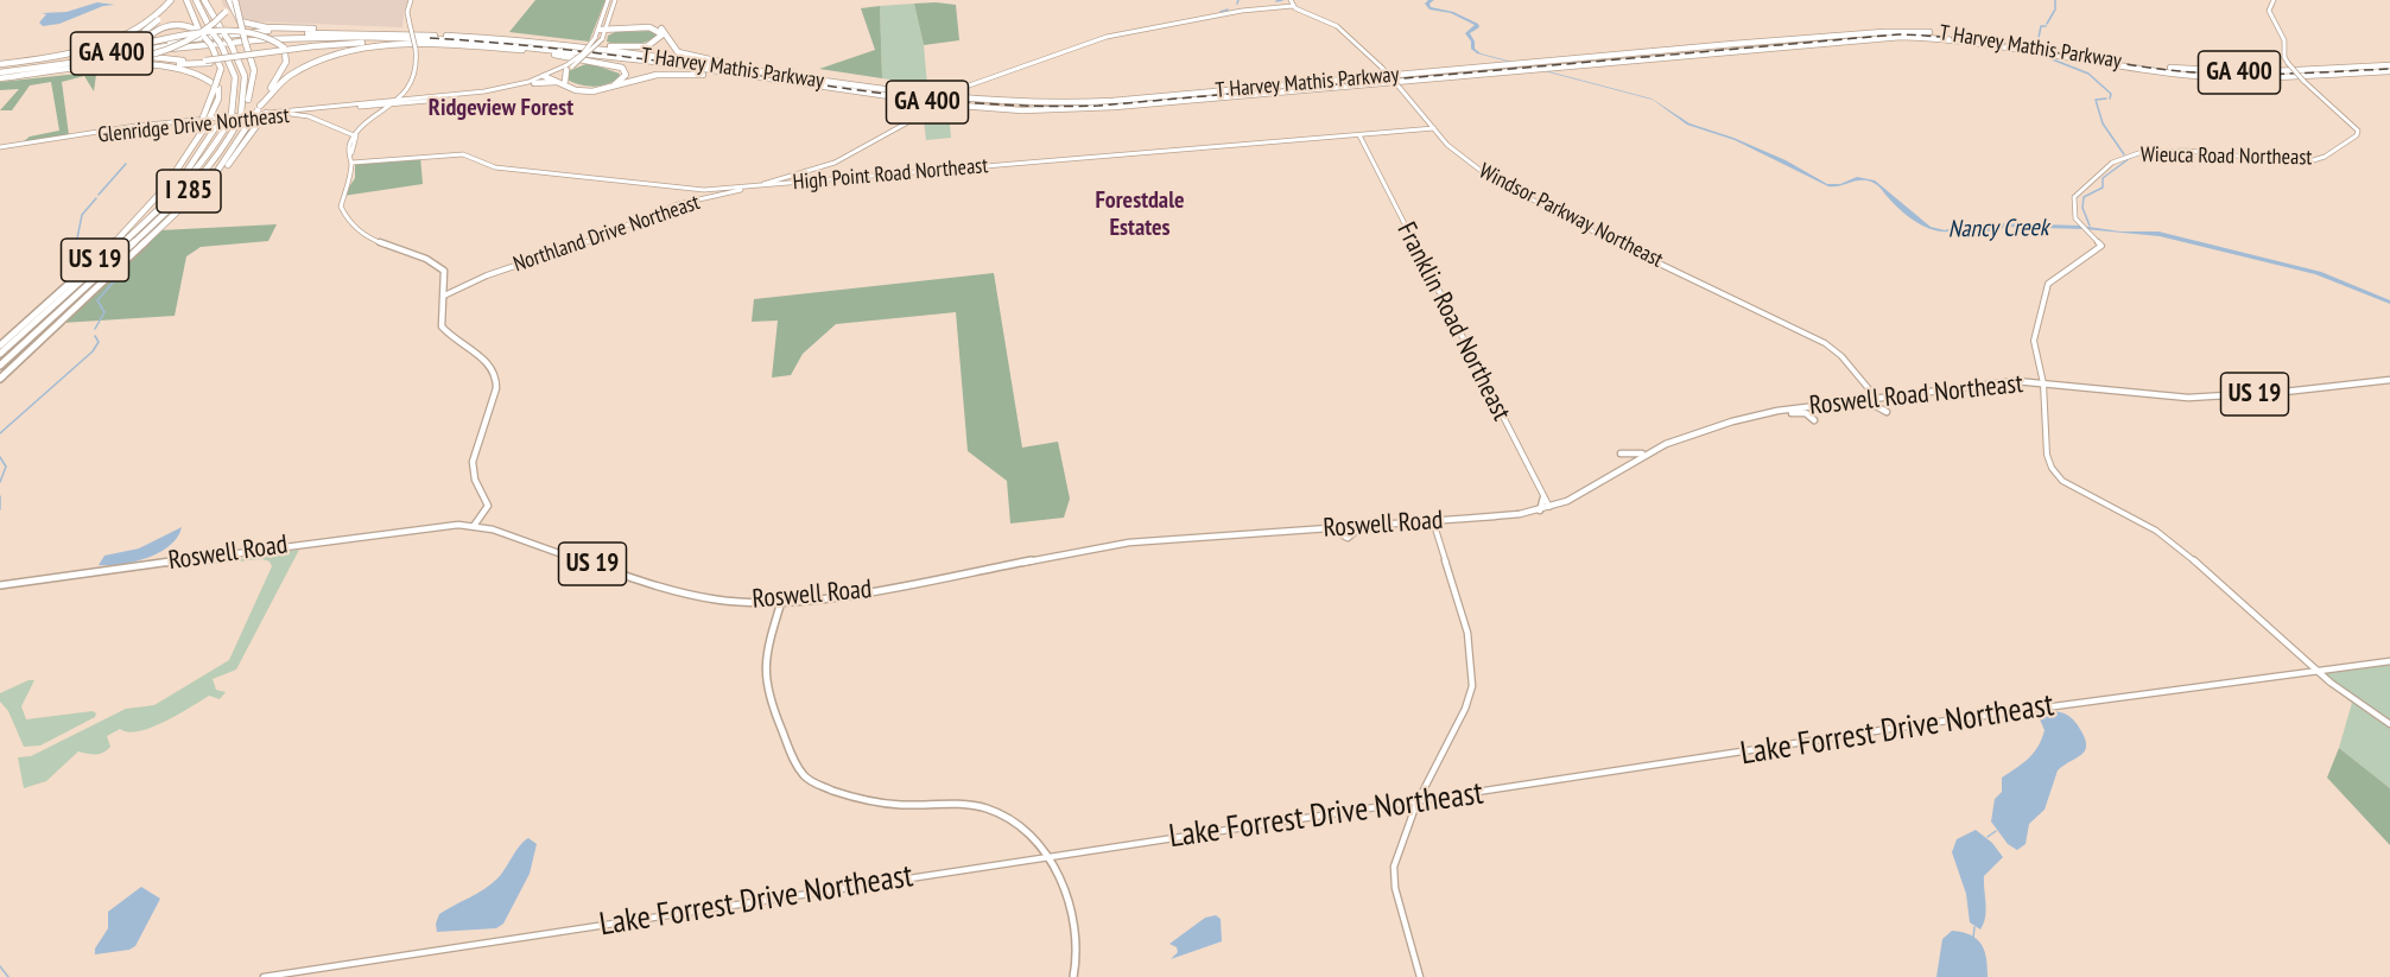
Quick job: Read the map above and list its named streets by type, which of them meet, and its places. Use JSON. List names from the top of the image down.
{
  "streets": {
    "highway": [
      "T Harvey Mathis Parkway",
      "GA 400",
      "I 285",
      "US 19"
    ],
    "main road": ["Glenridge Drive Northeast", "Roswell Road Northeast", "Roswell Road"],
    "street": [
      "Wieuca Road Northeast",
      "High Point Road Northeast",
      "Windsor Parkway Northeast",
      "Northland Drive Northeast",
      "Franklin Road Northeast",
      "Lake Forrest Drive Northeast"
    ]
  },
  "crossings": [
    ["T Harvey Mathis Parkway", "GA 400"],
    ["T Harvey Mathis Parkway", "I 285"],
    ["GA 400", "I 285"],
    ["GA 400", "US 19"],
    ["Glenridge Drive Northeast", "I 285"],
    ["Glenridge Drive Northeast", "US 19"],
    ["Wieuca Road Northeast", "Roswell Road Northeast"],
    ["High Point Road Northeast", "Windsor Parkway Northeast"],
    ["High Point Road Northeast", "Northland Drive Northeast"],
    ["High Point Road Northeast", "Franklin Road Northeast"],
    ["Windsor Parkway Northeast", "Northland Drive Northeast"],
    ["Windsor Parkway Northeast", "Roswell Road Northeast"],
    ["Franklin Road Northeast", "Roswell Road Northeast"],
    ["Roswell Road Northeast", "Roswell Road"]
  ],
  "districts": ["Ridgeview Forest", "Forestdale Estates"],
  "water": ["Nancy Creek"]
}
